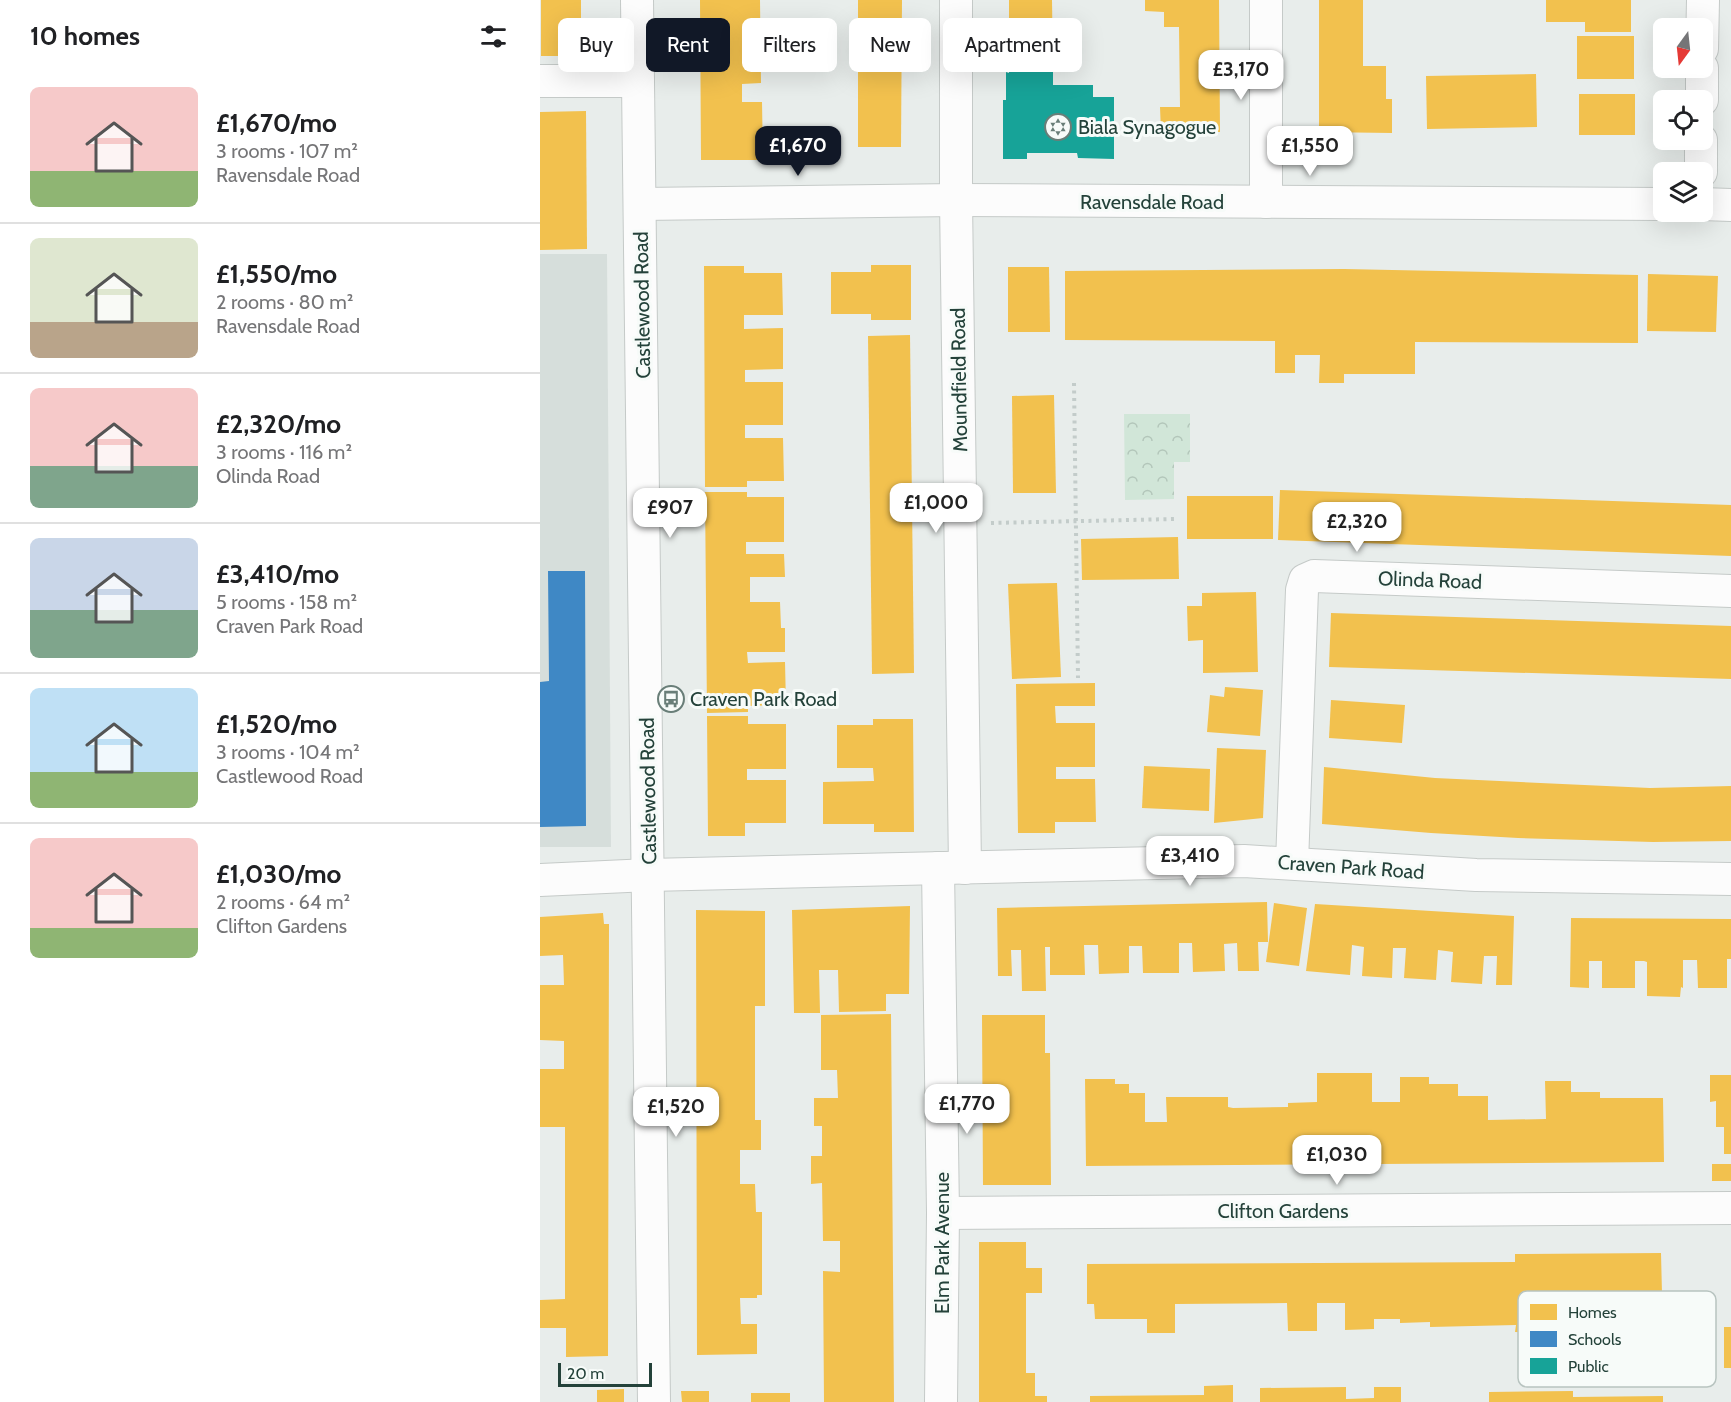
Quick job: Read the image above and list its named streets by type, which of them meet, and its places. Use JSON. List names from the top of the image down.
{
  "streets": {
    "street": [
      "Ravensdale Road",
      "Castlewood Road",
      "Moundfield Road",
      "Olinda Road",
      "Craven Park Road",
      "Clifton Gardens",
      "Elm Park Avenue"
    ]
  },
  "crossings": [
    ["Ravensdale Road", "Castlewood Road"],
    ["Ravensdale Road", "Moundfield Road"],
    ["Castlewood Road", "Craven Park Road"],
    ["Moundfield Road", "Craven Park Road"],
    ["Moundfield Road", "Elm Park Avenue"],
    ["Olinda Road", "Craven Park Road"],
    ["Craven Park Road", "Elm Park Avenue"],
    ["Clifton Gardens", "Elm Park Avenue"]
  ],
  "places": {
    "synagogue": ["Biala Synagogue"],
    "bus stop": ["Craven Park Road"]
  },
  "legend": ["Homes", "Schools", "Public"],
  "scale_bar": "20 m",
  "north": "bottom",
  "page": {
    "heading": "10 homes",
    "chip": [
      "Buy",
      "Rent",
      "Filters",
      "New",
      "Apartment"
    ],
    "price": [
      "£3,170",
      "£1,670",
      "£1,550",
      "£1,000",
      "£907",
      "£2,320",
      "£3,410",
      "£1,770",
      "£1,520",
      "£1,030"
    ],
    "list": [
      {
        "name": "£1,670/mo",
        "note": "3 rooms · 107 m² · Ravensdale Road"
      },
      {
        "name": "£1,550/mo",
        "note": "2 rooms · 80 m² · Ravensdale Road"
      },
      {
        "name": "£2,320/mo",
        "note": "3 rooms · 116 m² · Olinda Road"
      },
      {
        "name": "£3,410/mo",
        "note": "5 rooms · 158 m² · Craven Park Road"
      },
      {
        "name": "£1,520/mo",
        "note": "3 rooms · 104 m² · Castlewood Road"
      },
      {
        "name": "£1,030/mo",
        "note": "2 rooms · 64 m² · Clifton Gardens"
      }
    ],
    "scale": "20 m"
  }
}
